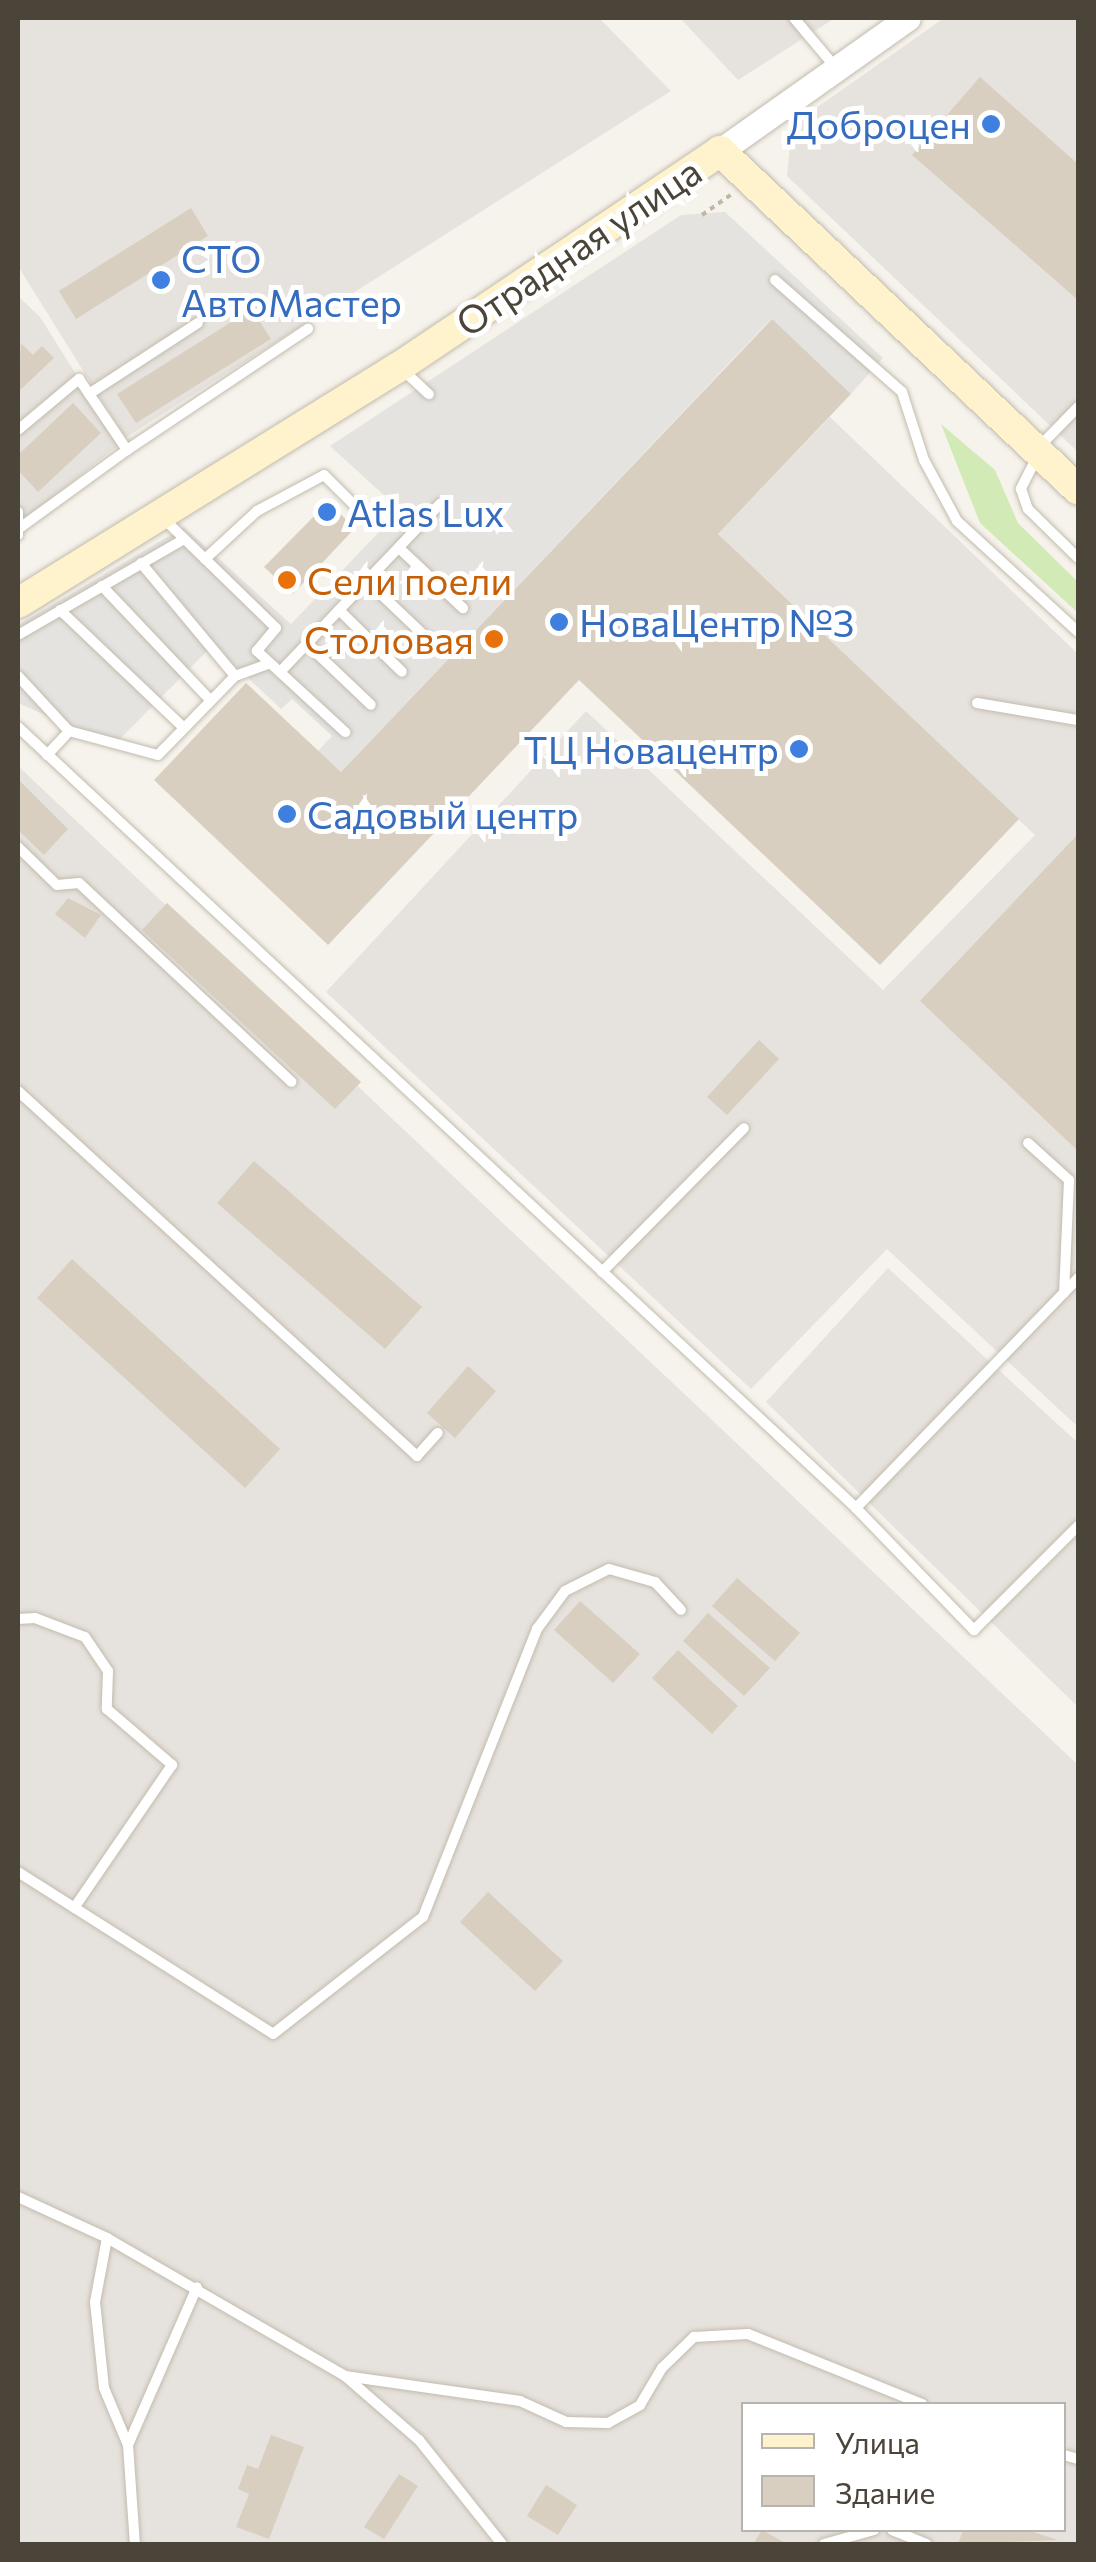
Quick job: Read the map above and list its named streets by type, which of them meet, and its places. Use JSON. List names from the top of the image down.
{
  "streets": {
    "main road": ["Отрадная улица"]
  },
  "places": [
    "Доброцен",
    "СТО АвтоМастер",
    "Atlas Lux",
    "Сели поели",
    "НоваЦентр №3",
    "Столовая",
    "ТЦ Новацентр",
    "Садовый центр"
  ],
  "legend": ["Улица", "Здание"]
}
